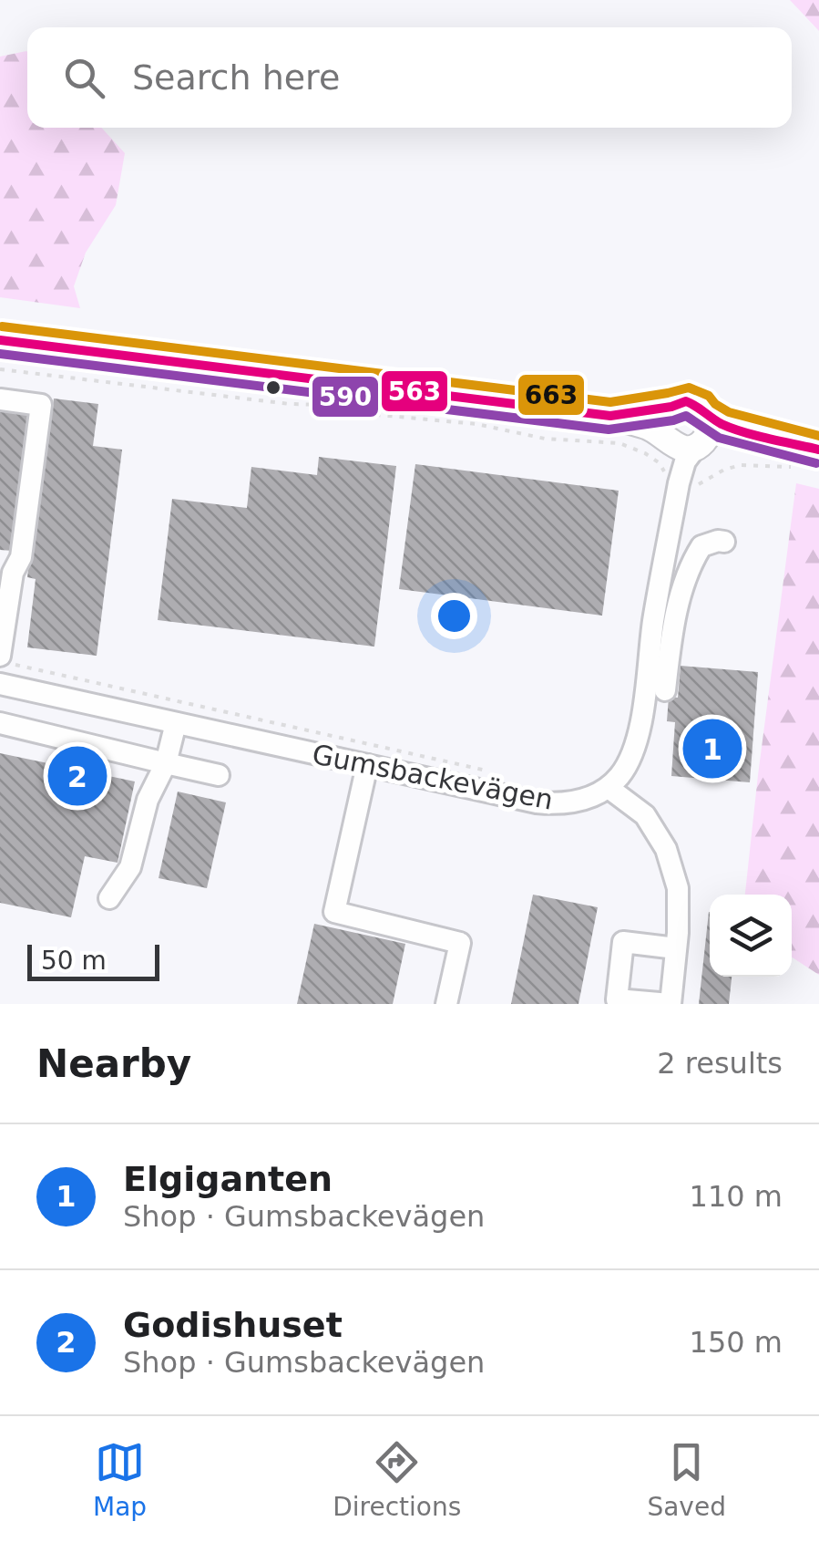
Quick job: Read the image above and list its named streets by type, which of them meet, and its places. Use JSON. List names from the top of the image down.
{
  "streets": {
    "street": ["Gumsbackevägen"]
  },
  "lines": ["transit line 663", "transit line 563", "transit line 590"],
  "scale_bar": "50 m",
  "page": {
    "search": "Search here",
    "pins": ["1", "2"],
    "scale": "50 m",
    "heading": ["Nearby", "2 results"],
    "list": [
      {
        "mark": "1",
        "name": "Elgiganten",
        "note": "Shop · Gumsbackevägen",
        "value": "110 m"
      },
      {
        "mark": "2",
        "name": "Godishuset",
        "note": "Shop · Gumsbackevägen",
        "value": "150 m"
      }
    ],
    "nav": ["Map", "Directions", "Saved"]
  }
}
